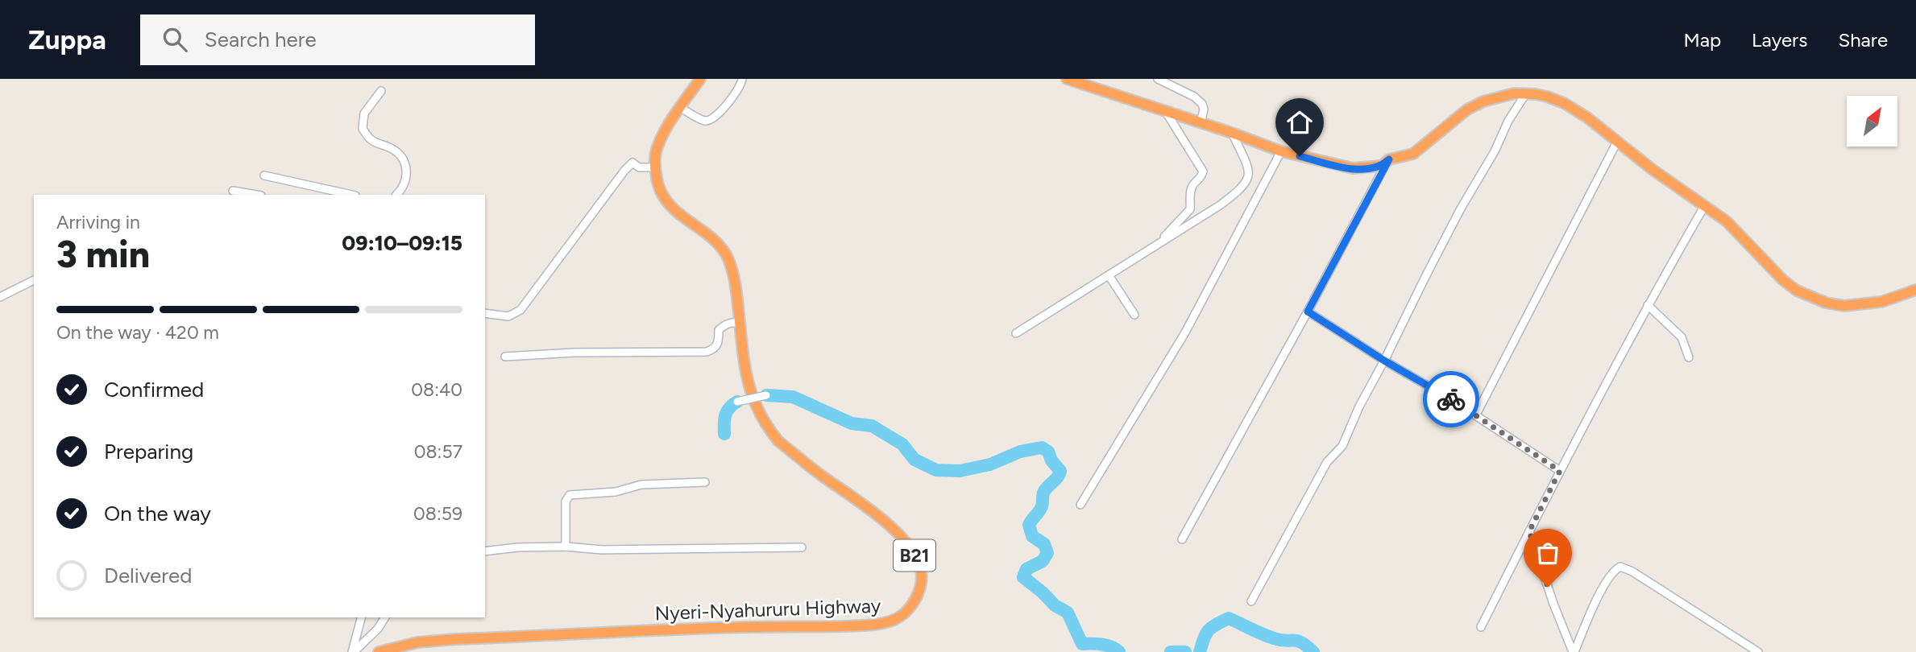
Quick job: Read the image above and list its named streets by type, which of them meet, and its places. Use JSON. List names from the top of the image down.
{
  "streets": {
    "highway": ["B21", "Nyeri-Nyahururu Highway"]
  },
  "north": "top right",
  "page": {
    "header": "Zuppa",
    "search": "Search here",
    "nav": ["Map", "Layers", "Share"],
    "heading": ["3 min", "Arriving in", "09:10–09:15"],
    "bar": "On the way · 420 m",
    "list": [
      ["Confirmed", "08:40"],
      ["Preparing", "08:57"],
      ["On the way", "08:59"],
      "Delivered"
    ]
  }
}
